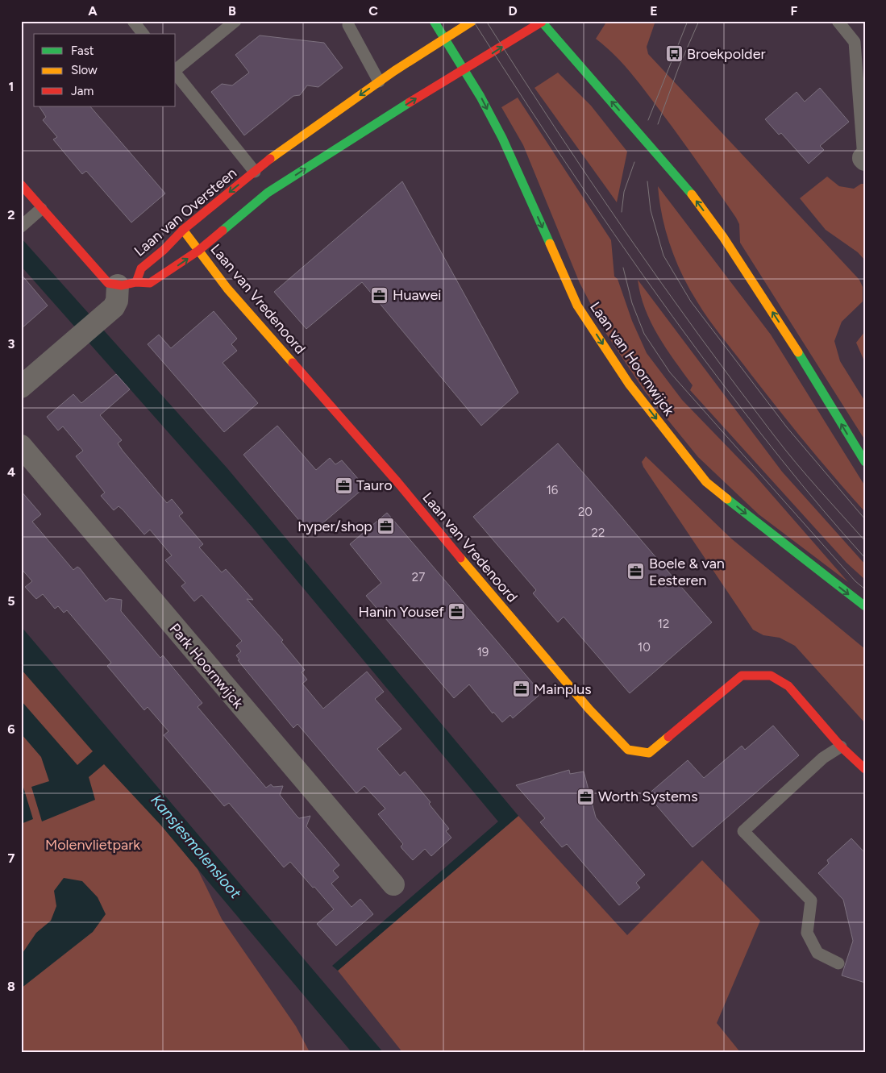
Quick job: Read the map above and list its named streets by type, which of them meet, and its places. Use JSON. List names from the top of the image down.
{
  "streets": {
    "street": [
      "Laan van Oversteen",
      "Laan van Vredenoord",
      "Laan van Hoornwijck",
      "Park Hoornwijck"
    ]
  },
  "crossings": [
    ["Laan van Oversteen", "Laan van Vredenoord"],
    ["Laan van Oversteen", "Laan van Hoornwijck"]
  ],
  "one_way": ["Laan van Hoornwijck"],
  "water": ["Kansjesmolensloot"],
  "parks": ["Molenvlietpark"],
  "places": {
    "bus stop": ["Broekpolder"],
    "office": [
      "Huawei",
      "Tauro",
      "hyper/shop",
      "Boele & van Eesteren",
      "Hanin Yousef",
      "Mainplus",
      "Worth Systems"
    ]
  },
  "house_numbers": [
    "16",
    "20",
    "22",
    "27",
    "12",
    "10",
    "19"
  ],
  "legend": ["Fast", "Slow", "Jam"],
  "grid": {
    "columns": [
      "A",
      "B",
      "C",
      "D",
      "E",
      "F"
    ],
    "rows": [
      "1",
      "2",
      "3",
      "4",
      "5",
      "6",
      "7",
      "8"
    ]
  }
}
